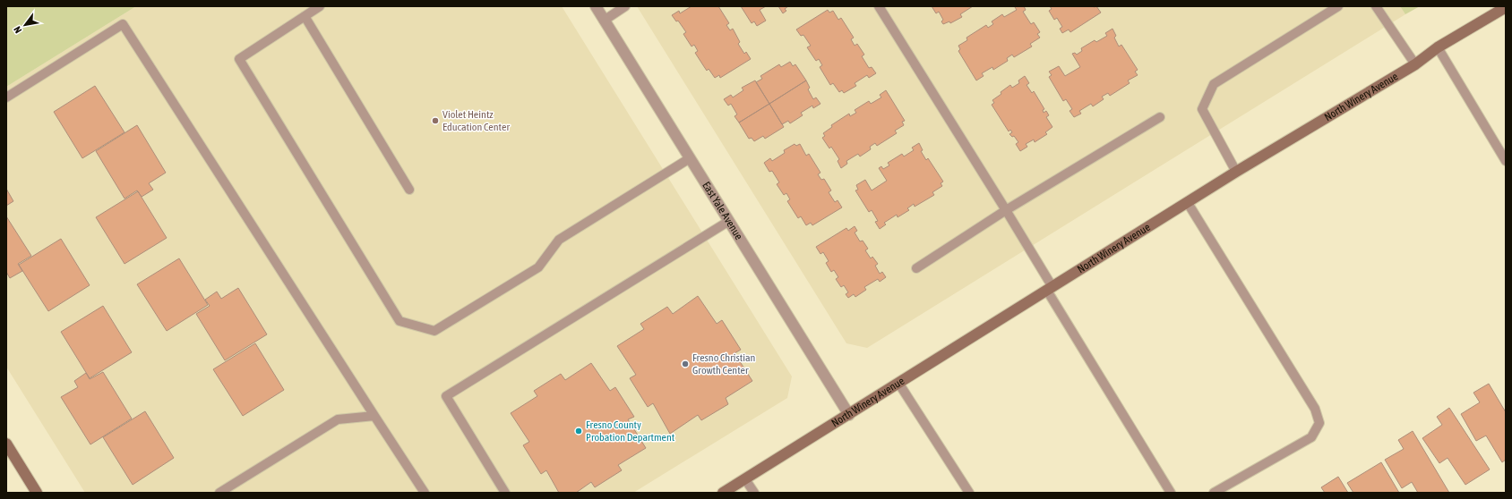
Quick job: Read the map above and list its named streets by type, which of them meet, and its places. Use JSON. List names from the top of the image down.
{
  "streets": {
    "street": ["North Winery Avenue", "East Yale Avenue"]
  },
  "crossings": [
    ["North Winery Avenue", "East Yale Avenue"]
  ],
  "places": ["Violet Heintz Education Center", "Fresno Christian Growth Center", "Fresno County Probation Department"],
  "north": "bottom left"
}
